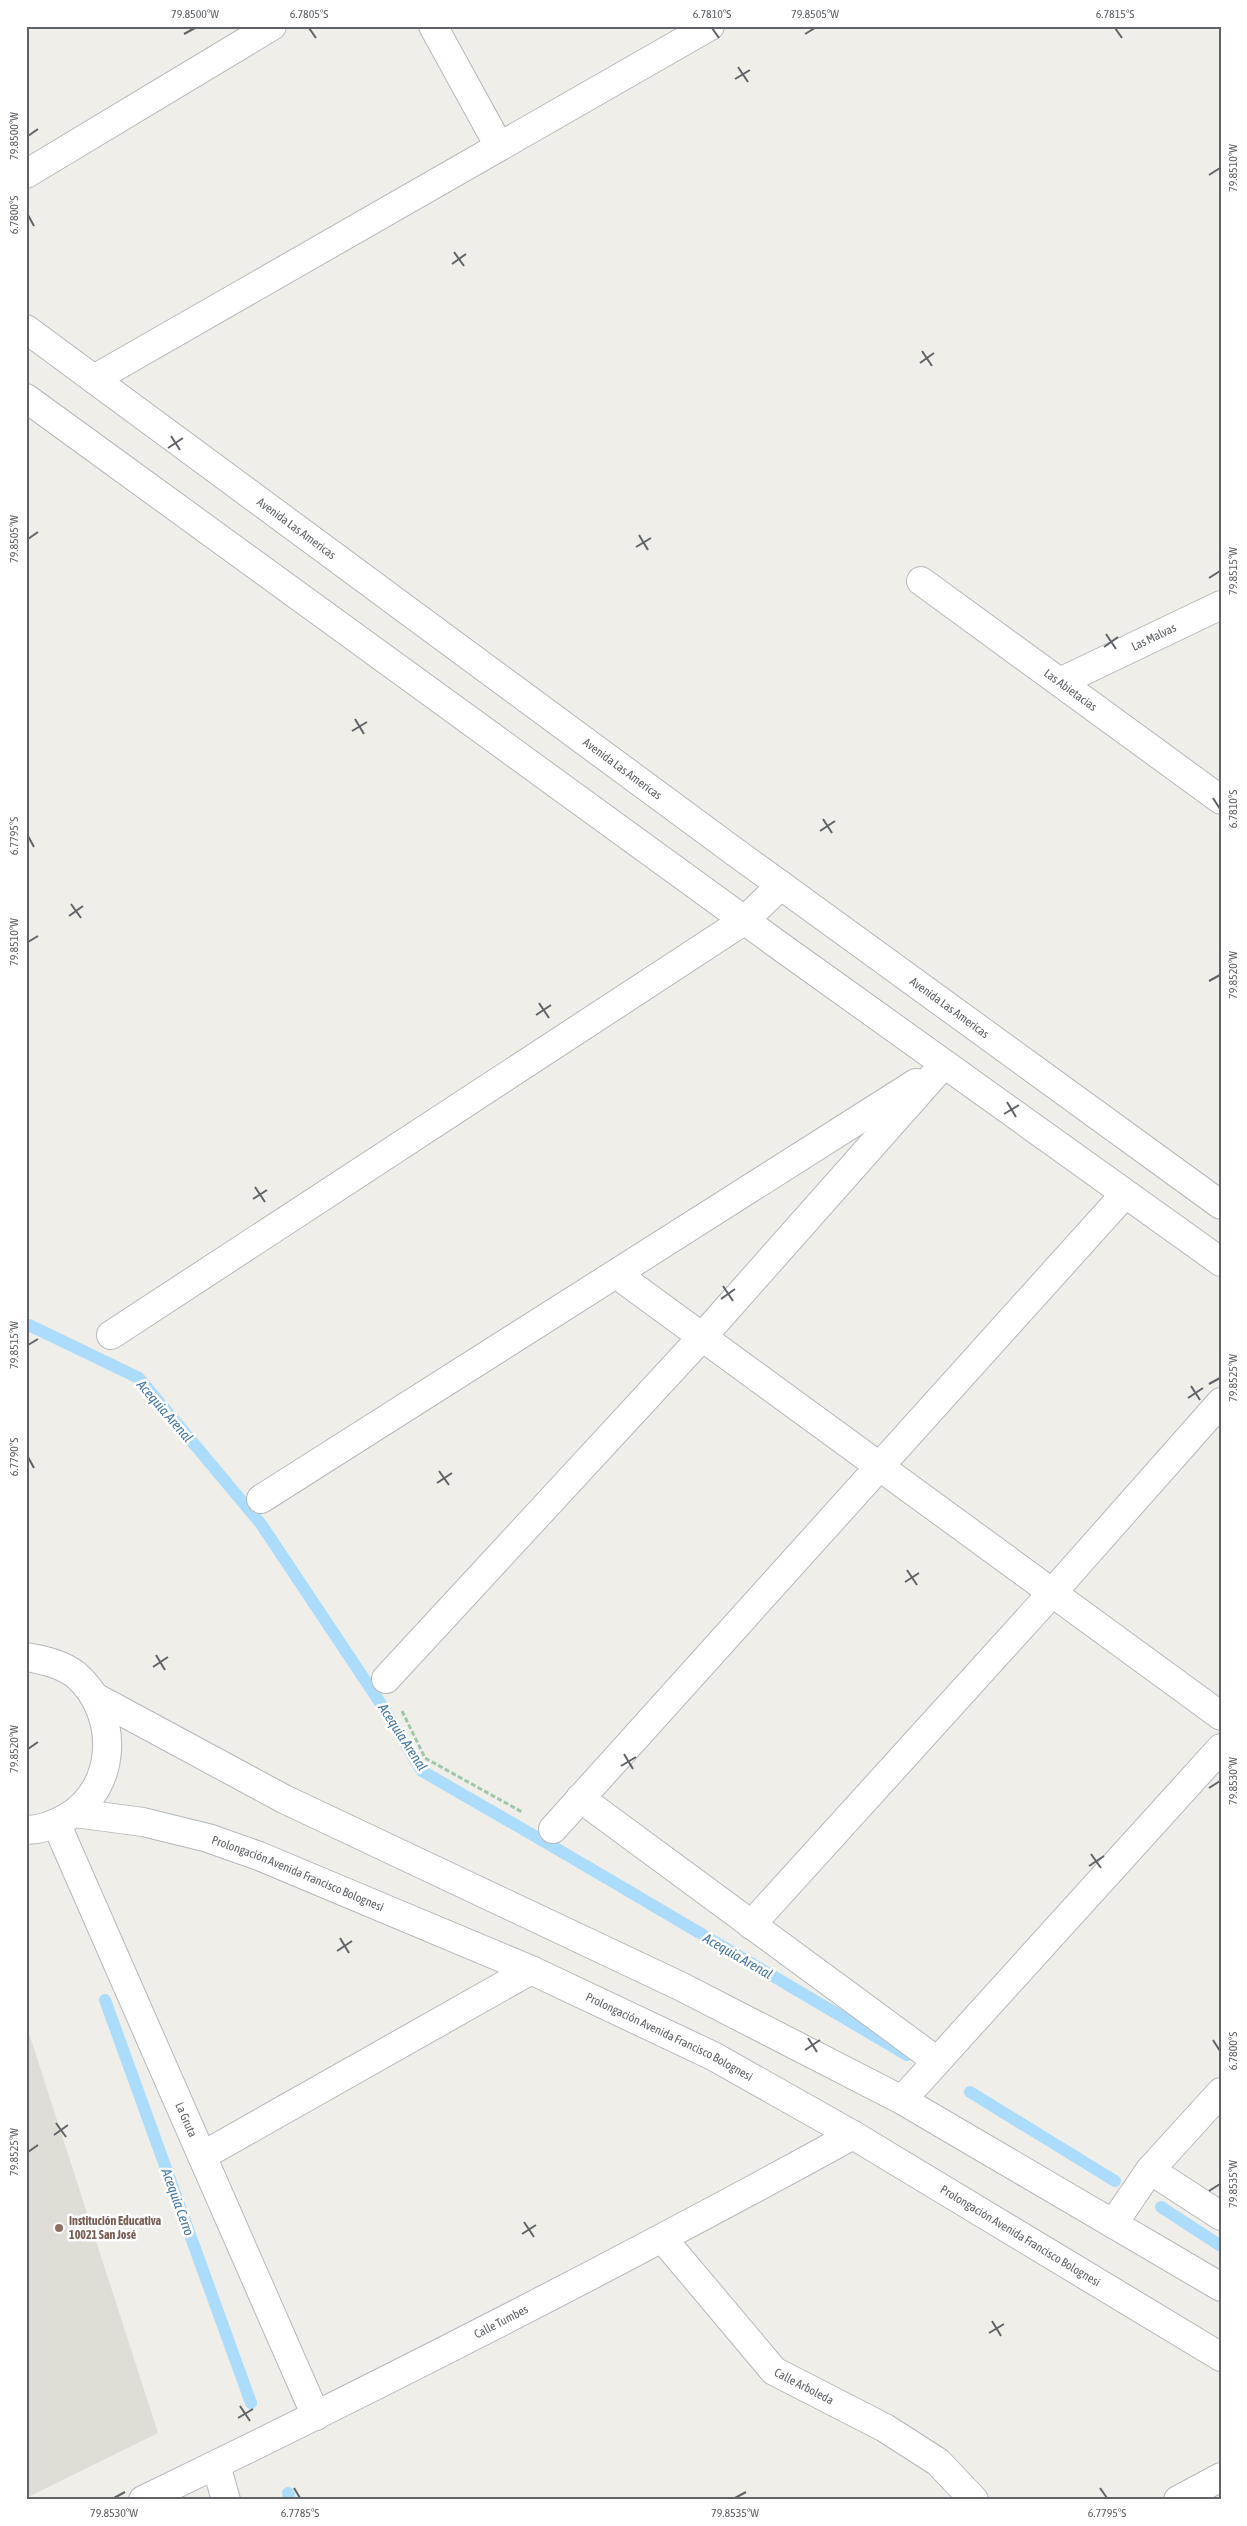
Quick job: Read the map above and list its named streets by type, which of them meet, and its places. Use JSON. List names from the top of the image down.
{
  "streets": {
    "street": [
      "Avenida Las Americas",
      "Las Malvas",
      "Las Abietacias",
      "Prolongación Avenida Francisco Bolognesi",
      "La Gruta",
      "Calle Tumbes",
      "Calle Arboleda"
    ]
  },
  "crossings": [
    ["Las Malvas", "Las Abietacias"],
    ["Prolongación Avenida Francisco Bolognesi", "La Gruta"],
    ["Prolongación Avenida Francisco Bolognesi", "Calle Tumbes"],
    ["La Gruta", "Calle Tumbes"],
    ["Calle Tumbes", "Calle Arboleda"]
  ],
  "water": ["Acequia Arenal", "Acequia Cerro"],
  "places": ["Institución Educativa 10021 San José"],
  "coordinates": [
    "79.8500°W",
    "6.7805°S",
    "6.7810°S",
    "79.8505°W",
    "6.7815°S",
    "79.8510°W",
    "6.7800°S",
    "79.8515°W",
    "6.7795°S",
    "79.8520°W",
    "79.8525°W",
    "6.7790°S",
    "79.8530°W",
    "79.8535°W",
    "6.7785°S"
  ]
}
